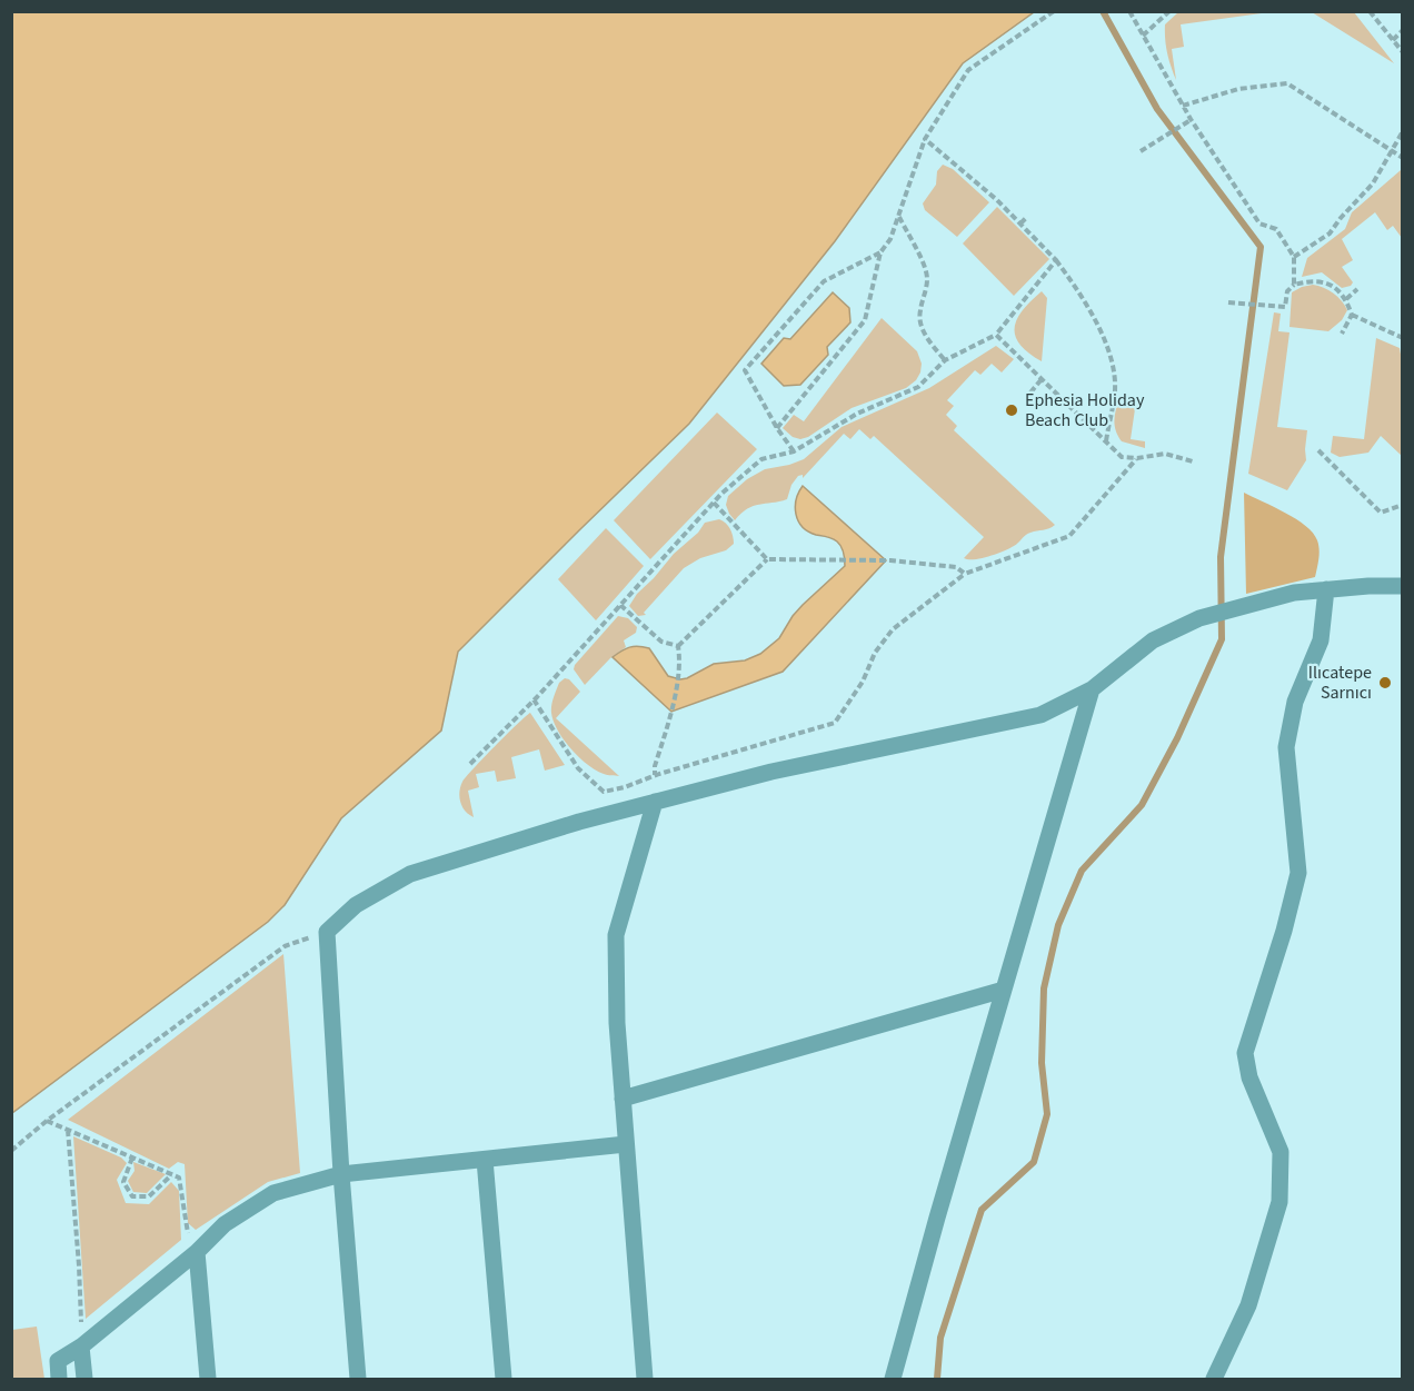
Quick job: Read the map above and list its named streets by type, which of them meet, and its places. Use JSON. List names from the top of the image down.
{
  "places": ["Ephesia Holiday Beach Club", "Ilıcatepe Sarnıcı"]
}
